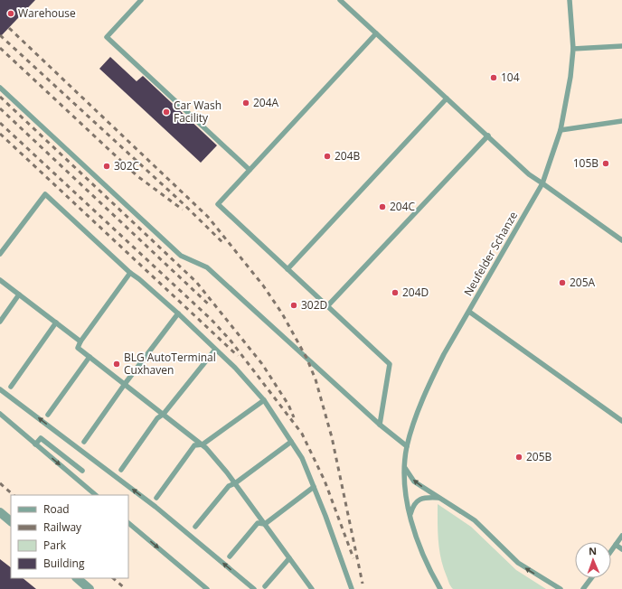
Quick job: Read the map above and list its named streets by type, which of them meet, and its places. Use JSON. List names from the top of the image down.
{
  "streets": {
    "lane": ["Neufelder Schanze"]
  },
  "places": [
    "Warehouse",
    "104",
    "204A",
    "Car Wash Facility",
    "204B",
    "105B",
    "302C",
    "204C",
    "205A",
    "204D",
    "302D",
    "BLG AutoTerminal Cuxhaven",
    "205B"
  ],
  "legend": [
    "Road",
    "Railway",
    "Park",
    "Building"
  ],
  "north": "top"
}
